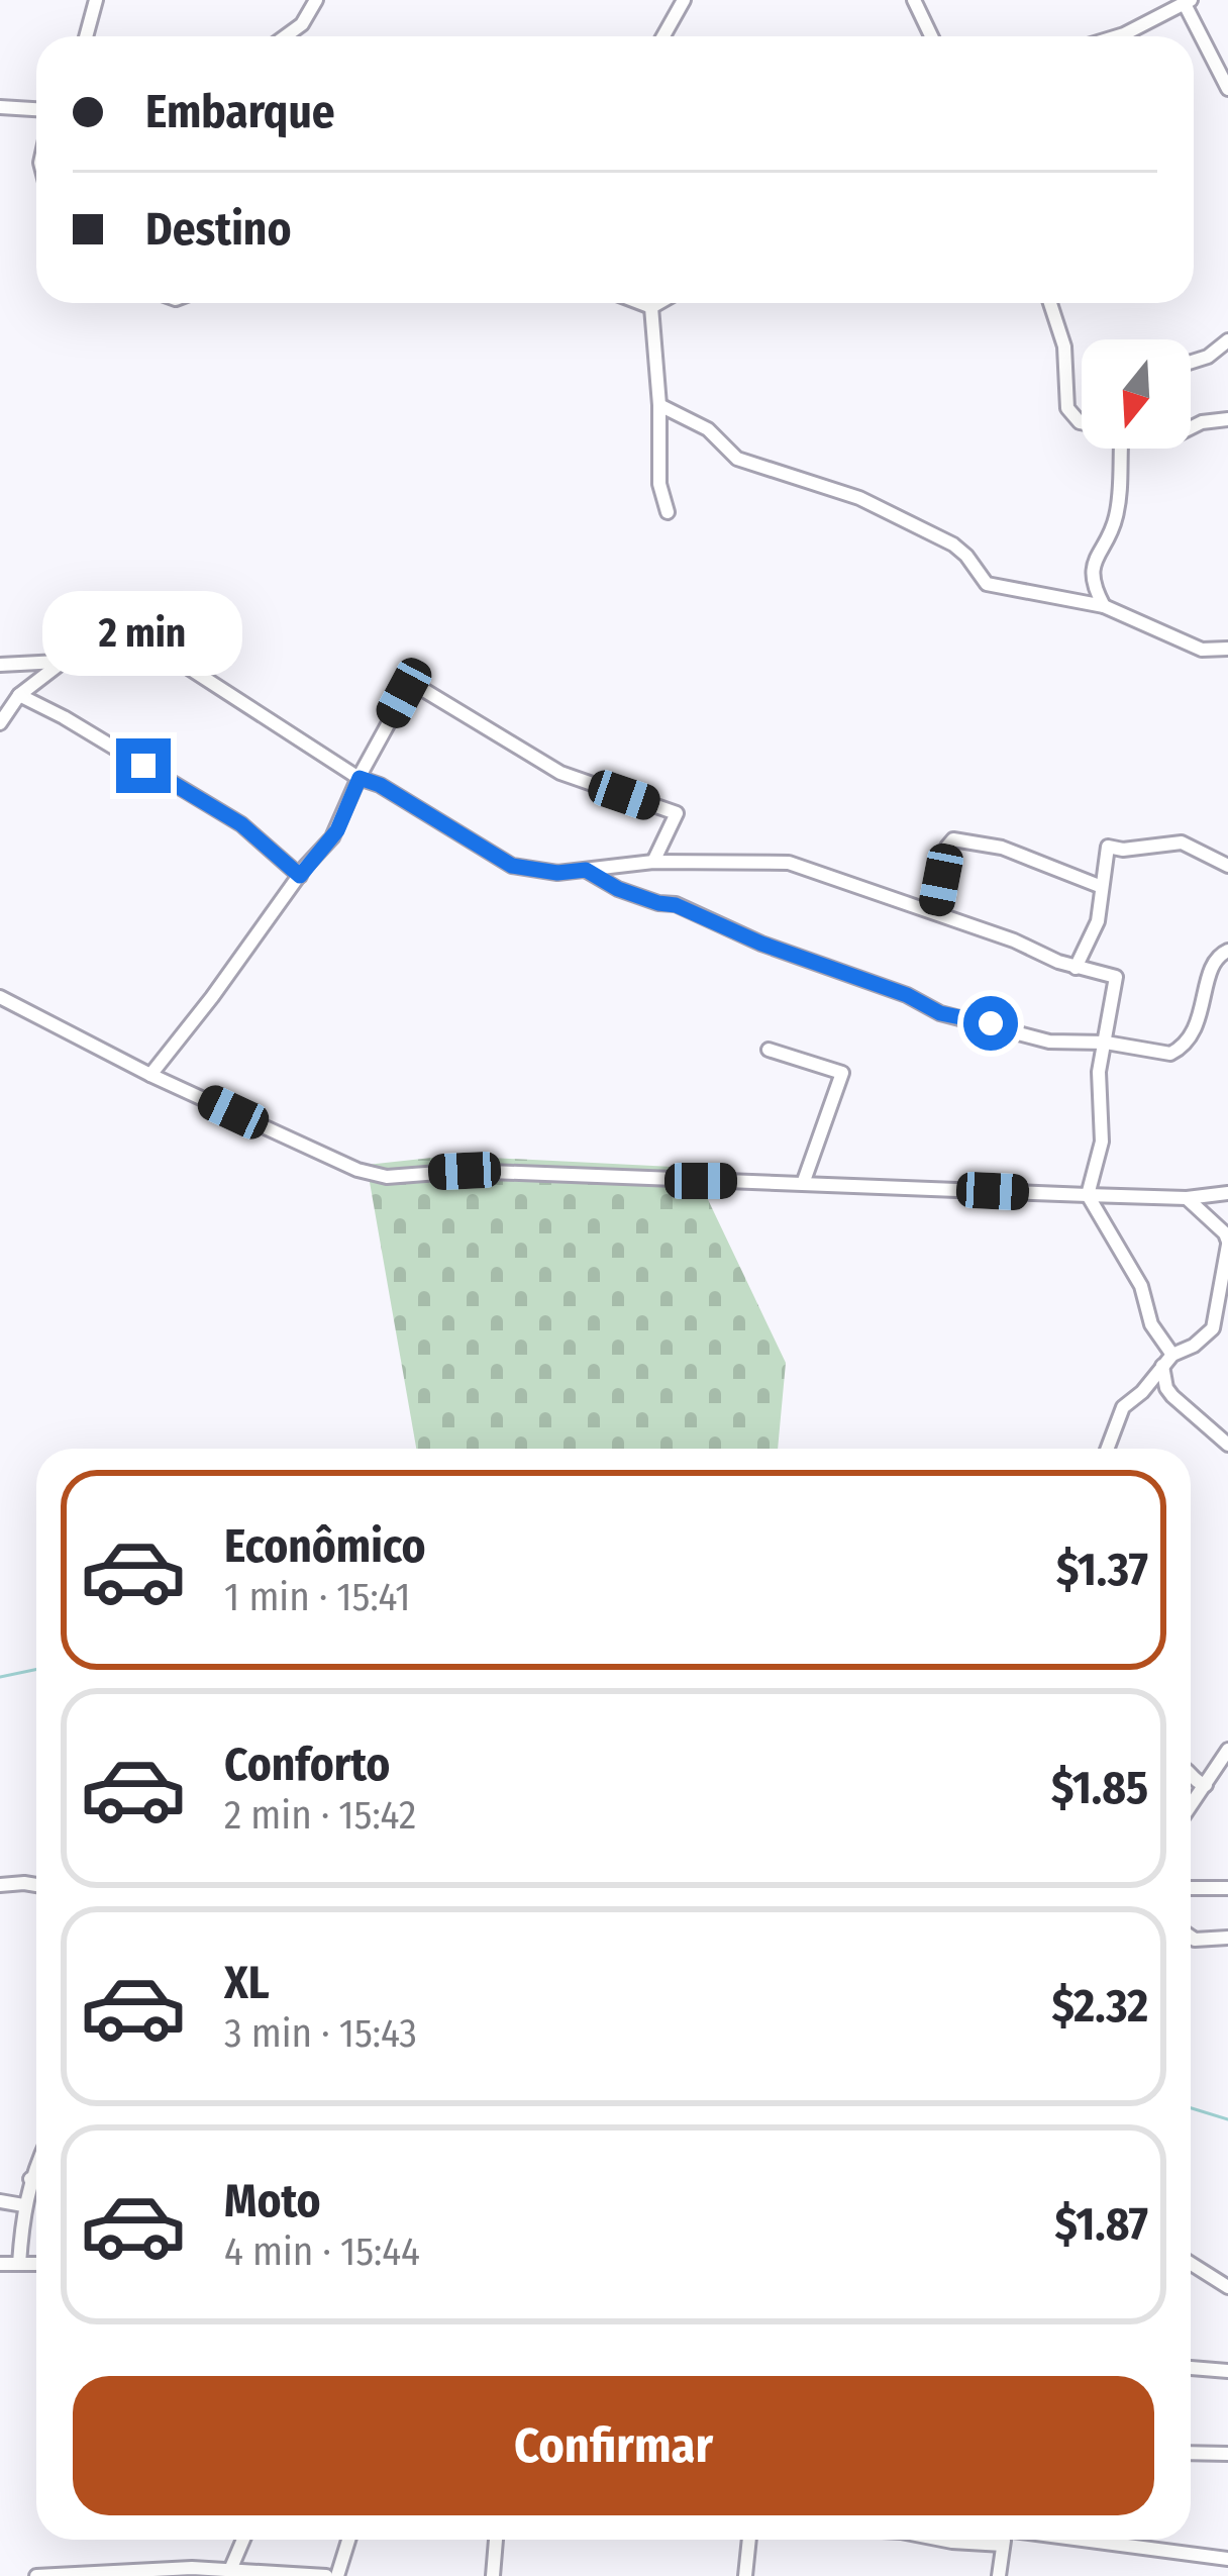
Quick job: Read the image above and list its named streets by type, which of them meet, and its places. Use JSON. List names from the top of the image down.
{
  "north": "bottom",
  "page": {
    "banner": ["Embarque", "Destino"],
    "bubble": "2 min",
    "list": [
      {
        "name": "Econômico",
        "note": "1 min · 15:41",
        "value": "$1.37"
      },
      {
        "name": "Conforto",
        "note": "2 min · 15:42",
        "value": "$1.85"
      },
      {
        "name": "XL",
        "note": "3 min · 15:43",
        "value": "$2.32"
      },
      {
        "name": "Moto",
        "note": "4 min · 15:44",
        "value": "$1.87"
      }
    ],
    "buttons": "Confirmar"
  }
}
